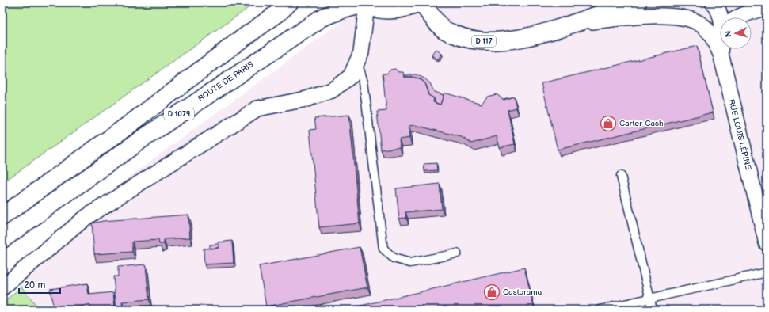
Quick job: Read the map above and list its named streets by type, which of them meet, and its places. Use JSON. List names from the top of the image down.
{
  "streets": {
    "main road": ["D 117", "ROUTE DE PARIS", "D 1079"],
    "street": ["RUE LOUIS LÉPINE"]
  },
  "places": {
    "shop": ["Carter-Cash", "Castorama"]
  },
  "scale_bar": "20 m",
  "north": "left"
}
